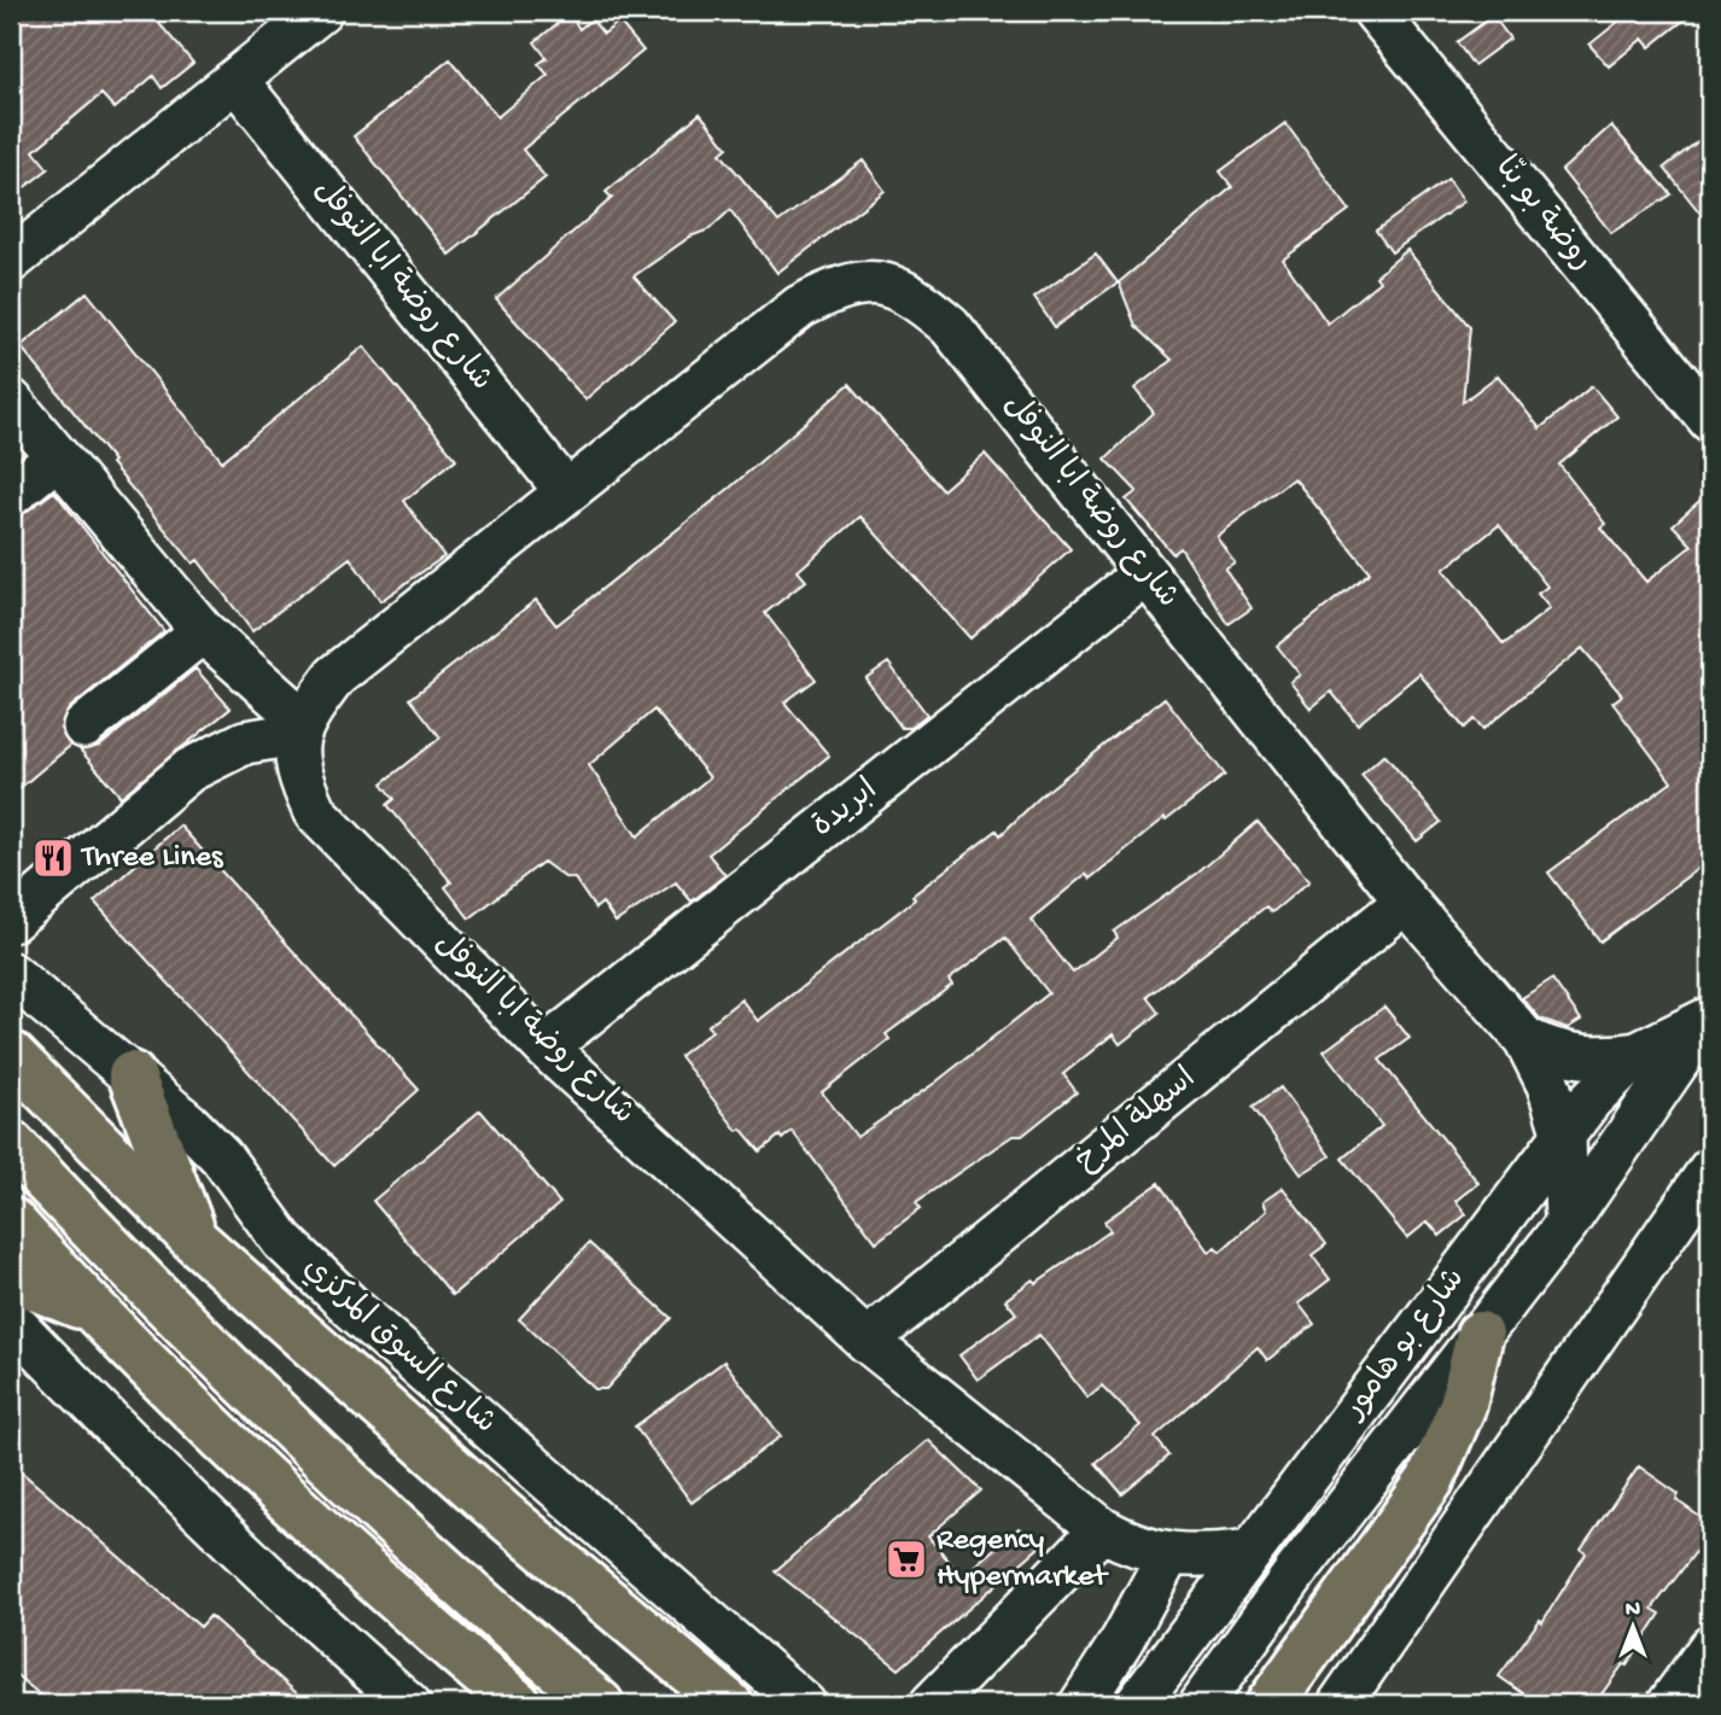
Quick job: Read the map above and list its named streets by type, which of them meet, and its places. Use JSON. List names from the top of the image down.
{
  "streets": {
    "main road": ["شارع السوق المركزي"],
    "street": [
      "روضة بو بنّا",
      "شارع روضة ابا النوفل",
      "ابريدة",
      "اسهلة المرخ",
      "شارع بو هامور"
    ]
  },
  "crossings": [
    ["شارع روضة ابا النوفل", "ابريدة"],
    ["شارع روضة ابا النوفل", "اسهلة المرخ"],
    ["شارع روضة ابا النوفل", "شارع بو هامور"]
  ],
  "places": {
    "restaurant": ["Three Lines"],
    "supermarket": ["Regency Hypermarket"]
  },
  "north": "top"
}
